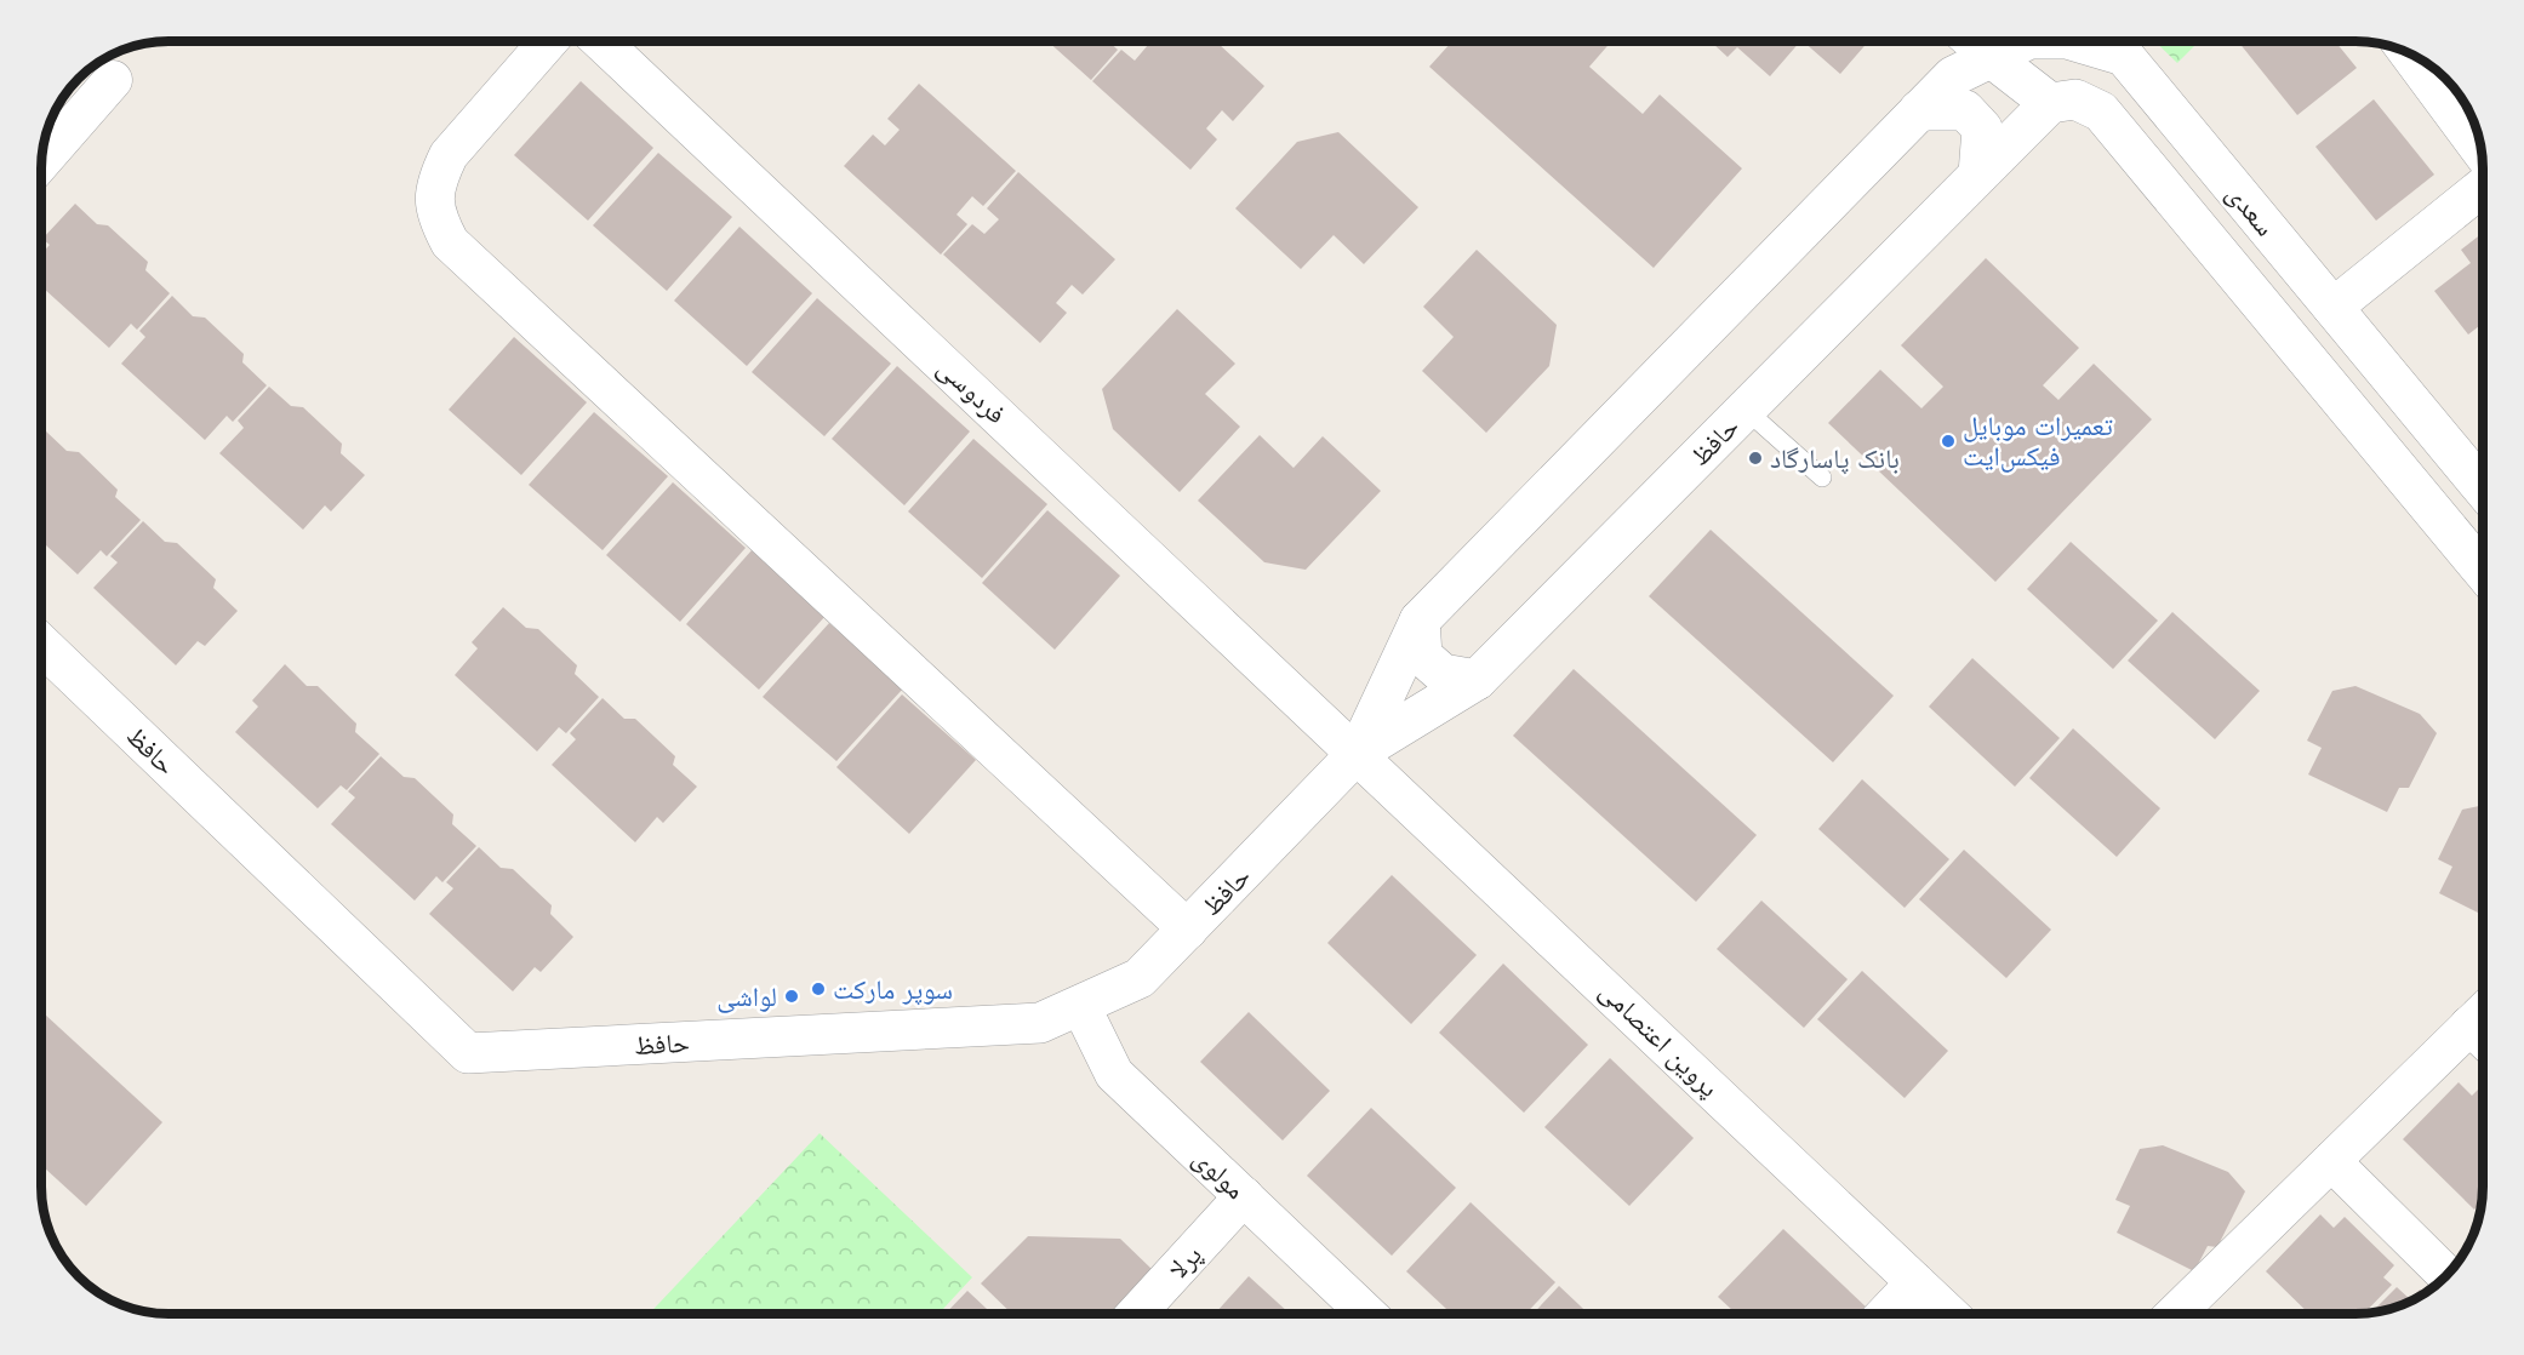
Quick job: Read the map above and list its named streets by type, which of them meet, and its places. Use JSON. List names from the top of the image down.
{
  "streets": {
    "street": [
      "سعدی",
      "فردوسی",
      "حافظ",
      "پروین اعتصامی",
      "مولوی",
      "پرلا"
    ]
  },
  "crossings": [
    ["سعدی", "حافظ"],
    ["فردوسی", "حافظ"],
    ["فردوسی", "پروین اعتصامی"],
    ["حافظ", "پروین اعتصامی"],
    ["حافظ", "مولوی"],
    ["مولوی", "پرلا"]
  ],
  "places": [
    "تعمیرات موبایل فیکس‌ایت",
    "بانک پاسارگاد",
    "سوپر مارکت",
    "لواشی"
  ]
}
